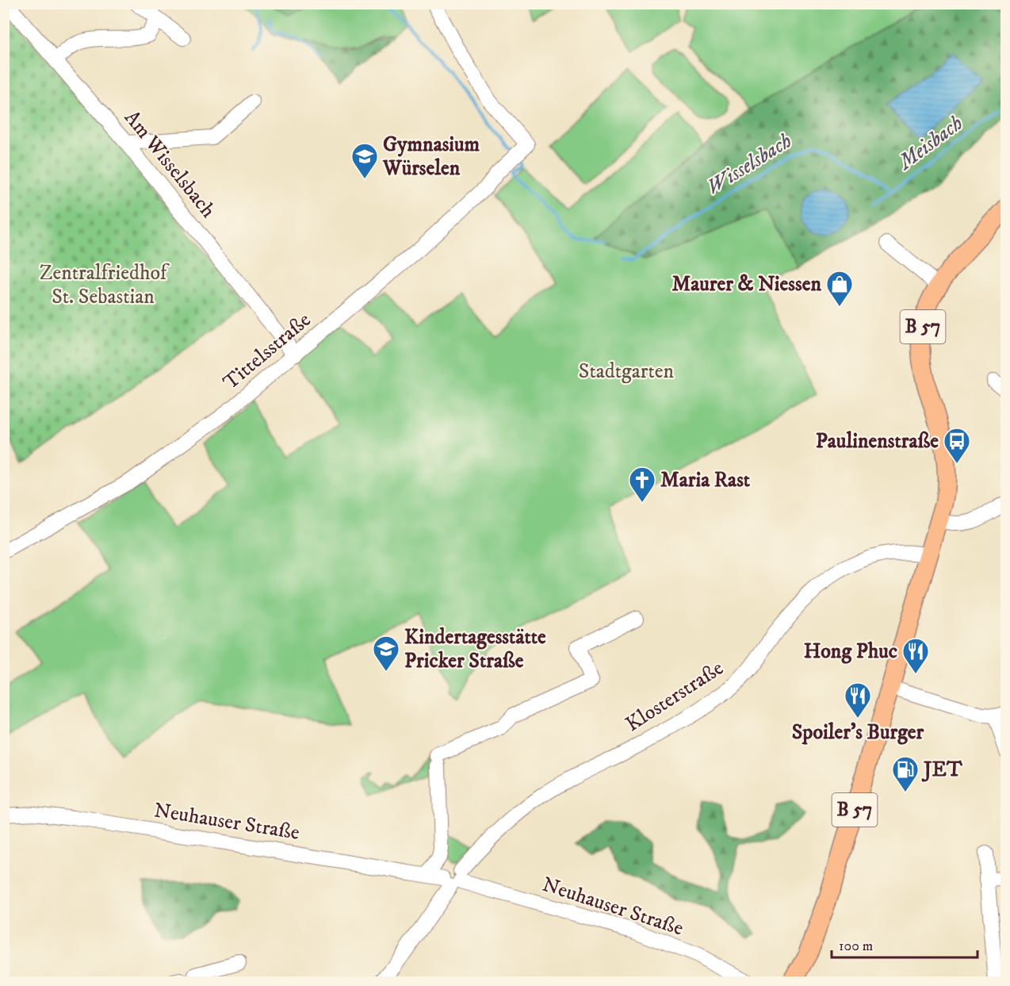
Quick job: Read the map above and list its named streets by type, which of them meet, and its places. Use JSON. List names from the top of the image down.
{
  "streets": {
    "main road": ["B 57"],
    "street": [
      "Am Wisselsbach",
      "Tittelsstraße",
      "Klosterstraße",
      "Neuhauser Straße"
    ]
  },
  "crossings": [
    ["Am Wisselsbach", "Tittelsstraße"],
    ["B 57", "Klosterstraße"],
    ["Klosterstraße", "Neuhauser Straße"]
  ],
  "water": ["Meisbach", "Wisselsbach"],
  "parks": ["Zentralfriedhof St. Sebastian", "Stadtgarten"],
  "places": {
    "school or university": ["Gymnasium Würselen", "Kindertagesstätte Pricker Straße"],
    "shop": ["Maurer & Niessen"],
    "bus stop": ["Paulinenstraße"],
    "church": ["Maria Rast"],
    "restaurant": ["Hong Phuc", "Spoiler's Burger"],
    "fuel station": ["JET"]
  },
  "scale_bar": "100 m"
}
